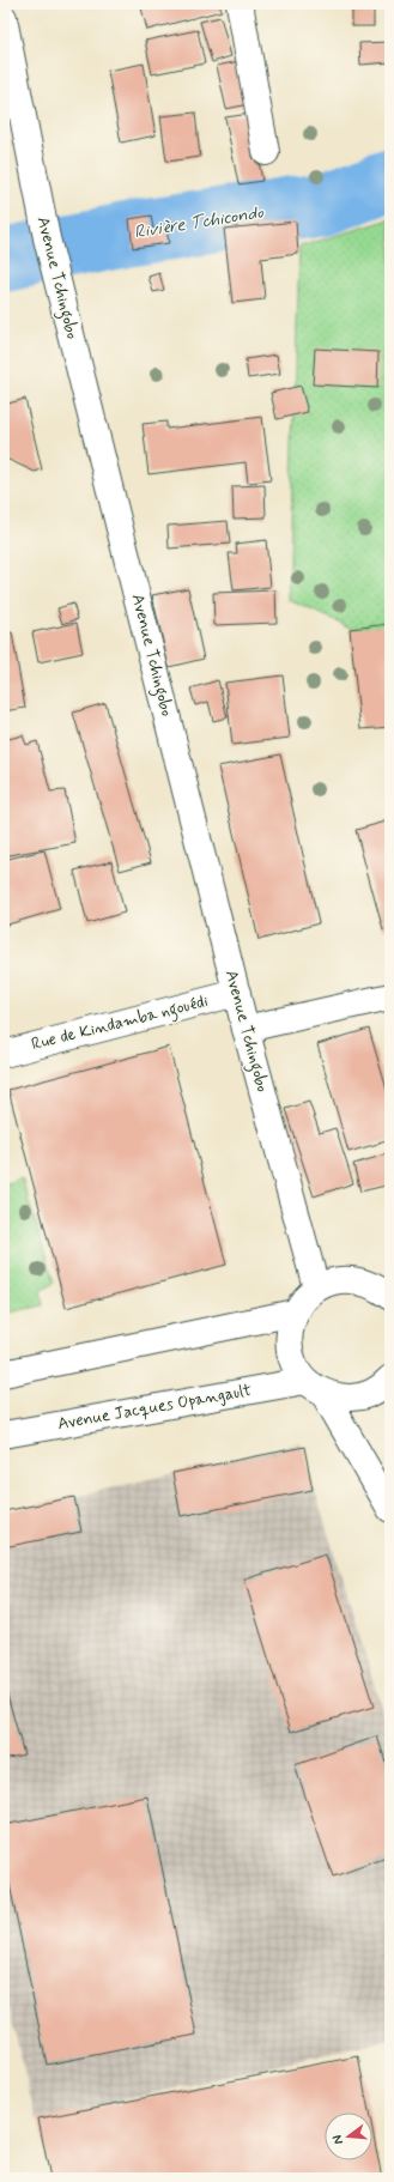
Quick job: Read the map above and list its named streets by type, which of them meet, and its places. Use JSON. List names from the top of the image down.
{
  "streets": {
    "main road": ["Avenue Tchingobo", "Rue de Kindamba ngouédi", "Avenue Jacques Opangault"]
  },
  "crossings": [
    ["Avenue Tchingobo", "Rue de Kindamba ngouédi"]
  ],
  "water": ["Rivière Tchicondo"],
  "north": "left"
}
